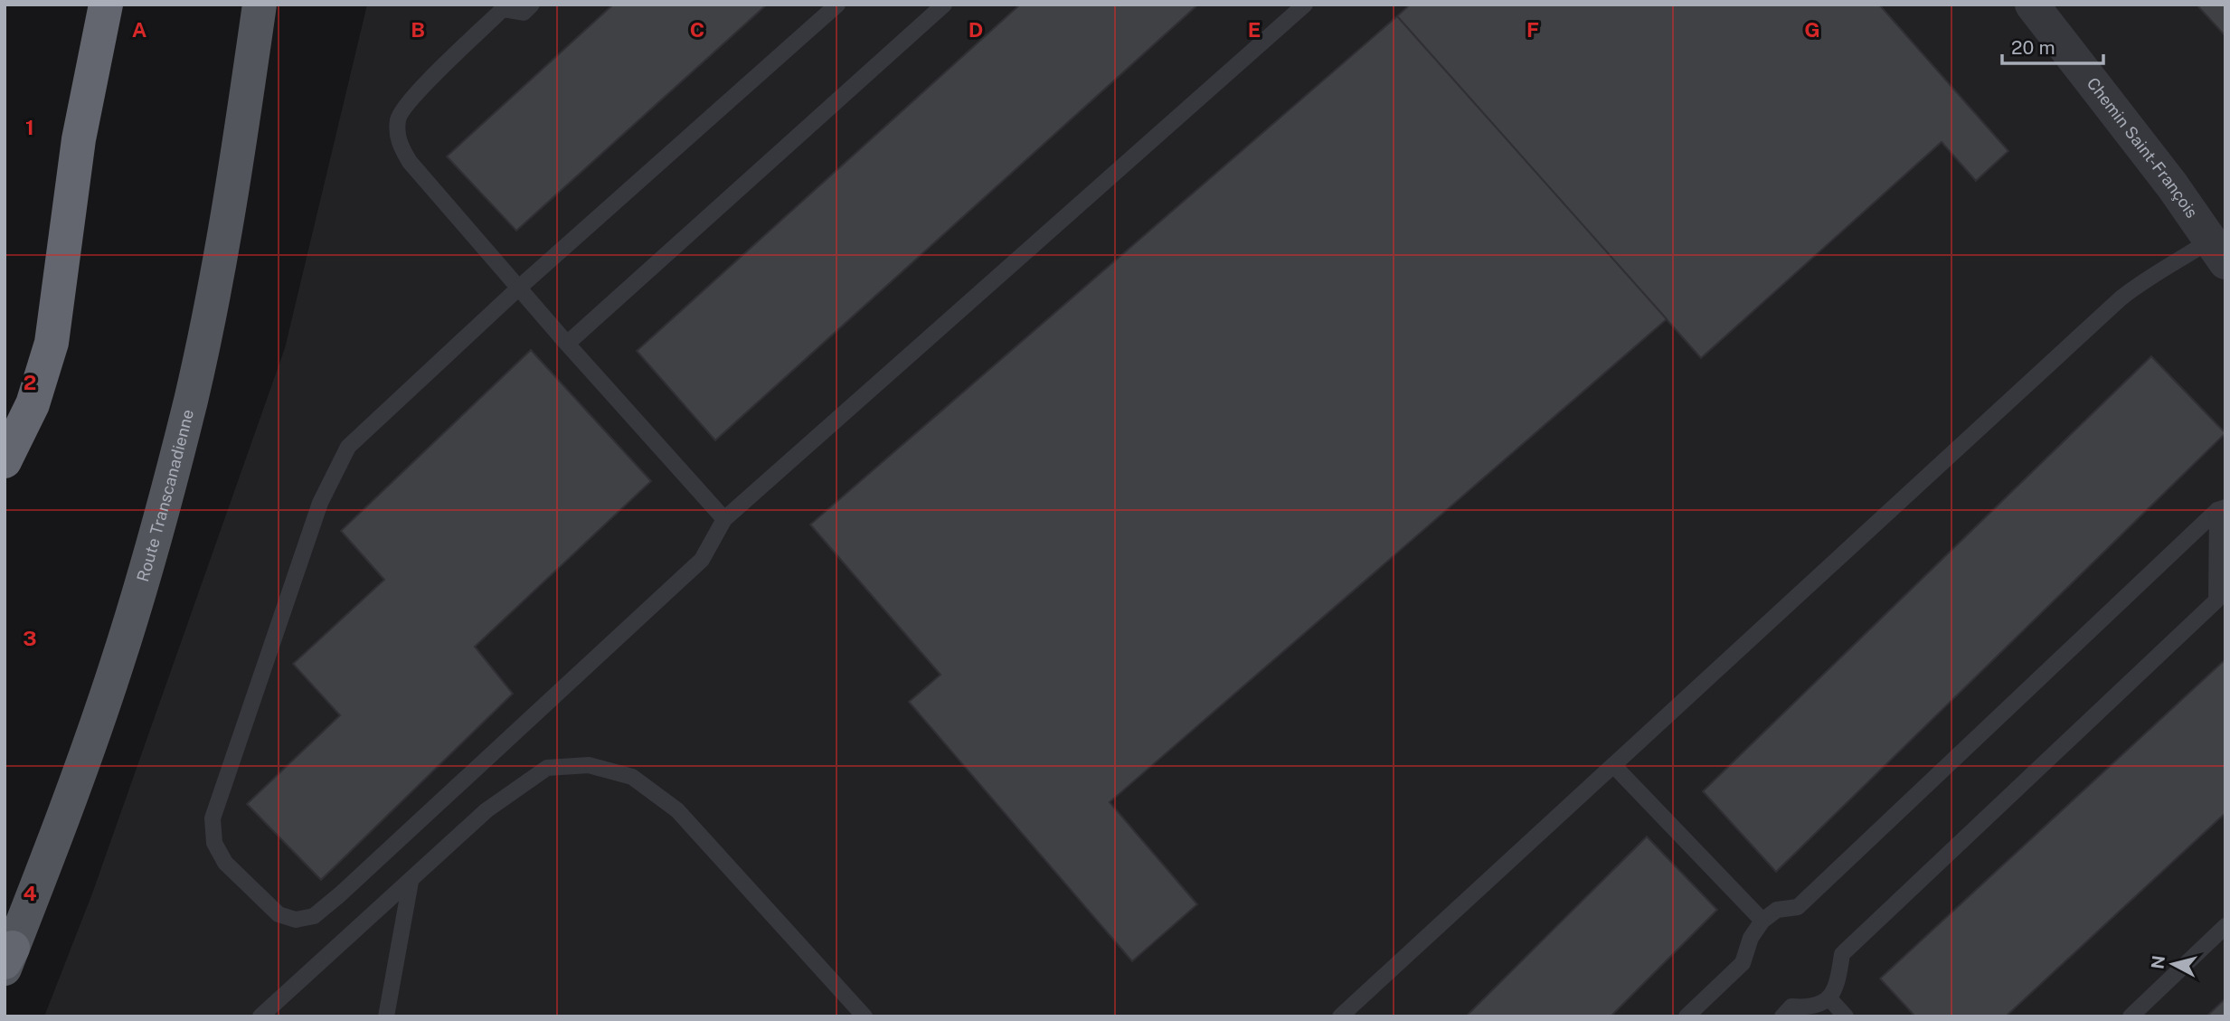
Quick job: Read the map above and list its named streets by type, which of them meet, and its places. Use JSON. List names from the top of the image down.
{
  "streets": {
    "main road": ["Route Transcanadienne"],
    "street": ["Chemin Saint-François"]
  },
  "scale_bar": "20 m",
  "north": "left",
  "grid": {
    "columns": [
      "A",
      "B",
      "C",
      "D",
      "E",
      "F",
      "G"
    ],
    "rows": [
      "1",
      "2",
      "3",
      "4"
    ]
  }
}
